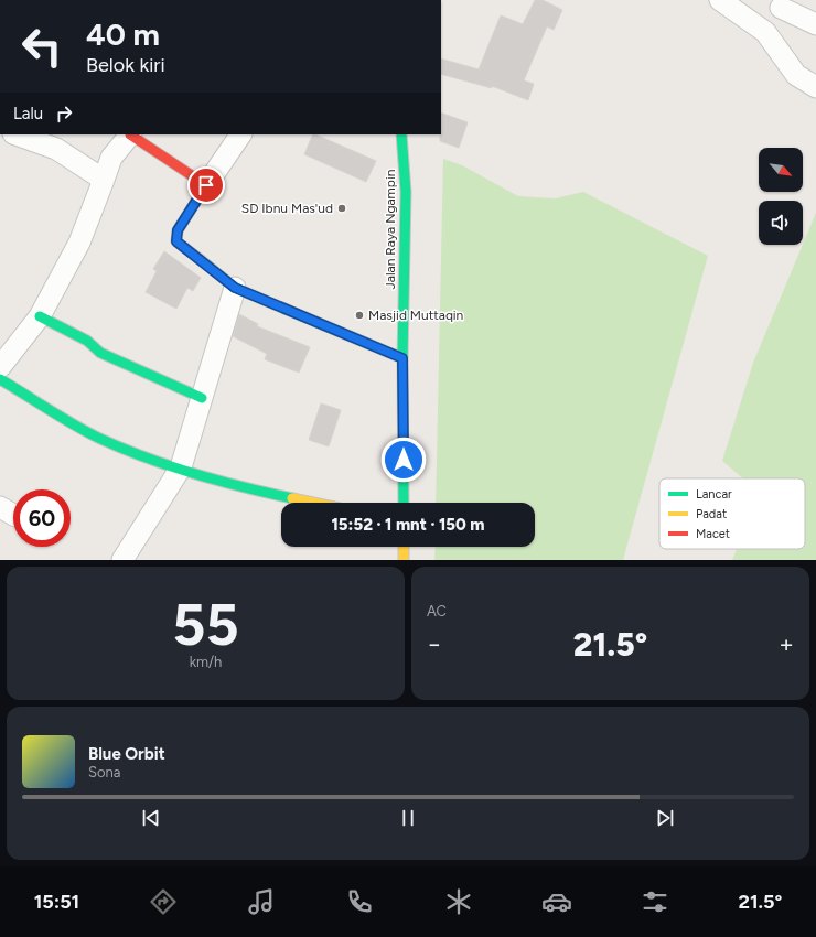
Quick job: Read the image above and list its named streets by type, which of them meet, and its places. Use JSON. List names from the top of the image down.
{
  "streets": {
    "street": ["Jalan Raya Ngampin"]
  },
  "places": ["SD Ibnu Mas'ud", "Masjid Muttaqin"],
  "legend": ["Lancar", "Padat", "Macet"],
  "north": "bottom right",
  "page": {
    "turn": ["40 m", "Belok kiri"],
    "then": "Lalu",
    "limit": "60",
    "trip": "15:52 · 1 mnt · 150 m",
    "tile": [
      ["55", "km/h"],
      "AC"
    ],
    "heat": ["−", "21.5°", "+"],
    "song": ["Blue Orbit", "Sona"],
    "tabs": ["15:51", "21.5°"]
  }
}
